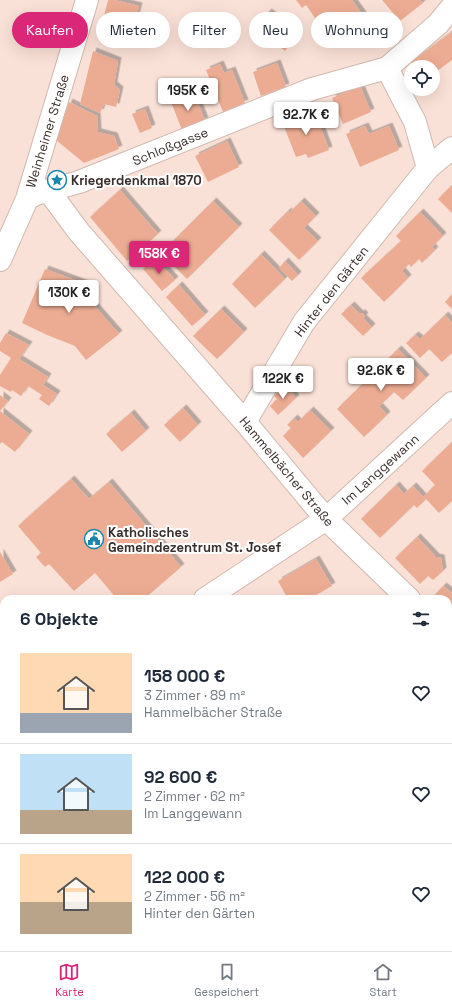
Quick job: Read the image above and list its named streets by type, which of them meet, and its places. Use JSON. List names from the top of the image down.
{
  "streets": {
    "street": [
      "Weinheimer Straße",
      "Schloßgasse",
      "Hinter den Gärten",
      "Im Langgewann",
      "Hammelbächer Straße"
    ]
  },
  "crossings": [
    ["Weinheimer Straße", "Schloßgasse"],
    ["Schloßgasse", "Hammelbächer Straße"],
    ["Hinter den Gärten", "Hammelbächer Straße"],
    ["Im Langgewann", "Hammelbächer Straße"]
  ],
  "places": {
    "place": ["Kriegerdenkmal 1870"],
    "public building": ["Katholisches Gemeindezentrum St. Josef"]
  },
  "page": {
    "chip": [
      "Kaufen",
      "Mieten",
      "Filter",
      "Neu",
      "Wohnung"
    ],
    "price": [
      "195K €",
      "92.7K €",
      "158K €",
      "130K €",
      "92.6K €",
      "122K €"
    ],
    "heading": "6 Objekte",
    "list": [
      {
        "name": "158 000 €",
        "note": "3 Zimmer · 89 m² · Hammelbächer Straße"
      },
      {
        "name": "92 600 €",
        "note": "2 Zimmer · 62 m² · Im Langgewann"
      },
      {
        "name": "122 000 €",
        "note": "2 Zimmer · 56 m² · Hinter den Gärten"
      }
    ],
    "tabs": ["Karte", "Gespeichert", "Start"]
  }
}
